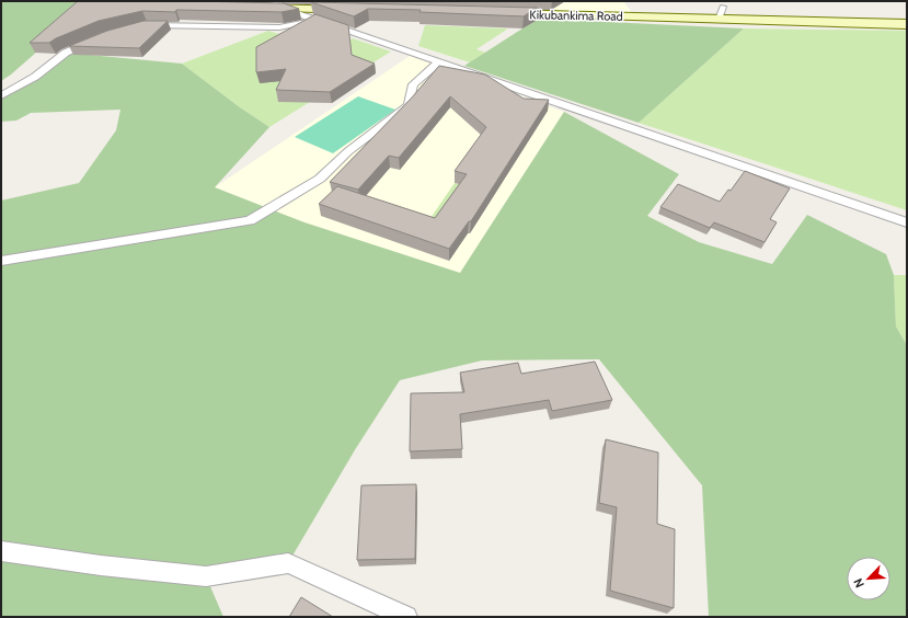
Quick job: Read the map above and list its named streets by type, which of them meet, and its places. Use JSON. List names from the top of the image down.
{
  "streets": {
    "street": ["Kikubankima Road"]
  },
  "north": "bottom left"
}
